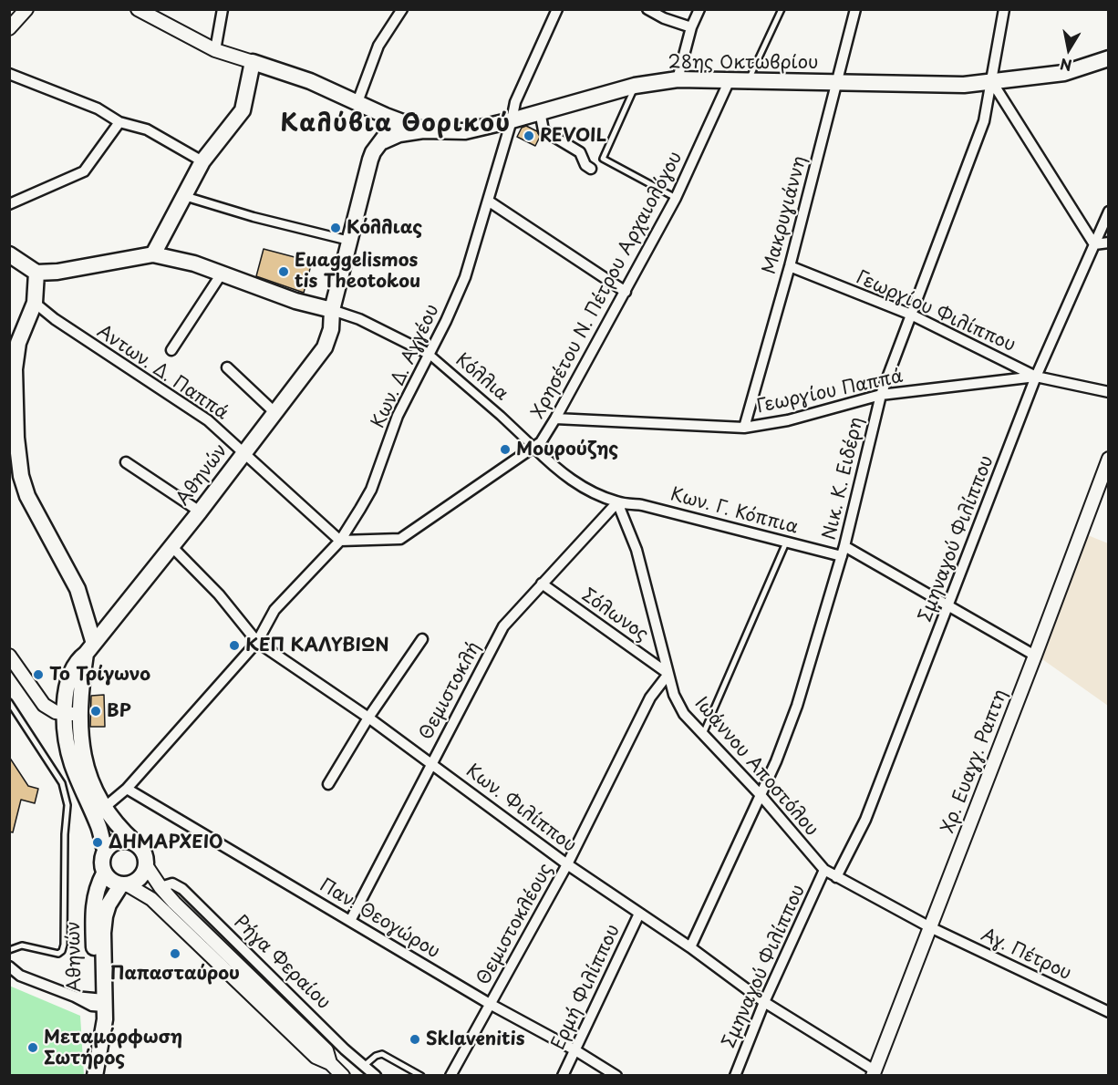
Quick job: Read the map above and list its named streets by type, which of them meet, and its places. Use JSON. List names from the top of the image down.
{
  "streets": {
    "main road": ["28ης Οκτωβρίου", "Αθηνών"],
    "street": [
      "Μακρυγιάννη",
      "Χρησέτου Ν. Πέτρου Αρχαιολόγου",
      "Γεωργίου Φιλίππου",
      "Κων. Δ. Αγγέου",
      "Αντων. Δ. Παππά",
      "Κόλλια",
      "Γεωργίου Παππά",
      "Νικ. Κ. Ειδέρη",
      "Κων. Γ. Κόππια",
      "Σμηναγού Φιλίππου",
      "Σόλωνος",
      "Θεμιστοκλή",
      "Χρ. Ευαγγ. Ραπτη",
      "Ιωάννου Αποστόλου",
      "Κων. Φιλίππου",
      "Παν. Θεογώρου",
      "Θεμιστοκλέους",
      "Αγ. Πέτρου",
      "Ρήγα Φεραίου",
      "Ερμή Φιλίππου"
    ]
  },
  "crossings": [
    ["28ης Οκτωβρίου", "Μακρυγιάννη"],
    ["28ης Οκτωβρίου", "Χρησέτου Ν. Πέτρου Αρχαιολόγου"],
    ["28ης Οκτωβρίου", "Κων. Δ. Αγγέου"],
    ["28ης Οκτωβρίου", "Αθηνών"],
    ["28ης Οκτωβρίου", "Νικ. Κ. Ειδέρη"],
    ["Μακρυγιάννη", "Γεωργίου Φιλίππου"],
    ["Μακρυγιάννη", "Γεωργίου Παππά"],
    ["Χρησέτου Ν. Πέτρου Αρχαιολόγου", "Κων. Δ. Αγγέου"],
    ["Χρησέτου Ν. Πέτρου Αρχαιολόγου", "Αντων. Δ. Παππά"],
    ["Χρησέτου Ν. Πέτρου Αρχαιολόγου", "Κόλλια"],
    ["Χρησέτου Ν. Πέτρου Αρχαιολόγου", "Γεωργίου Παππά"],
    ["Γεωργίου Φιλίππου", "Γεωργίου Παππά"],
    ["Γεωργίου Φιλίππου", "Νικ. Κ. Ειδέρη"],
    ["Γεωργίου Φιλίππου", "Σμηναγού Φιλίππου"],
    ["Κων. Δ. Αγγέου", "Αντων. Δ. Παππά"],
    ["Κων. Δ. Αγγέου", "Κόλλια"],
    ["Κων. Δ. Αγγέου", "Αθηνών"],
    ["Κων. Δ. Αγγέου", "Κων. Φιλίππου"],
    ["Κων. Δ. Αγγέου", "Παν. Θεογώρου"],
    ["Αντων. Δ. Παππά", "Αθηνών"],
    ["Κόλλια", "Κων. Γ. Κόππια"],
    ["Κόλλια", "Θεμιστοκλή"],
    ["Κόλλια", "Ιωάννου Αποστόλου"],
    ["Γεωργίου Παππά", "Νικ. Κ. Ειδέρη"],
    ["Γεωργίου Παππά", "Σμηναγού Φιλίππου"],
    ["Αθηνών", "Κων. Φιλίππου"],
    ["Αθηνών", "Ρήγα Φεραίου"],
    ["Νικ. Κ. Ειδέρη", "Κων. Γ. Κόππια"],
    ["Νικ. Κ. Ειδέρη", "Ιωάννου Αποστόλου"],
    ["Νικ. Κ. Ειδέρη", "Κων. Φιλίππου"],
    ["Κων. Γ. Κόππια", "Σμηναγού Φιλίππου"],
    ["Κων. Γ. Κόππια", "Θεμιστοκλή"],
    ["Κων. Γ. Κόππια", "Χρ. Ευαγγ. Ραπτη"],
    ["Κων. Γ. Κόππια", "Ιωάννου Αποστόλου"],
    ["Σμηναγού Φιλίππου", "Ιωάννου Αποστόλου"],
    ["Σμηναγού Φιλίππου", "Κων. Φιλίππου"],
    ["Σόλωνος", "Θεμιστοκλή"],
    ["Σόλωνος", "Ιωάννου Αποστόλου"],
    ["Σόλωνος", "Θεμιστοκλέους"],
    ["Θεμιστοκλή", "Ιωάννου Αποστόλου"],
    ["Θεμιστοκλή", "Κων. Φιλίππου"],
    ["Θεμιστοκλή", "Παν. Θεογώρου"],
    ["Χρ. Ευαγγ. Ραπτη", "Ιωάννου Αποστόλου"],
    ["Χρ. Ευαγγ. Ραπτη", "Κων. Φιλίππου"],
    ["Χρ. Ευαγγ. Ραπτη", "Αγ. Πέτρου"],
    ["Ιωάννου Αποστόλου", "Θεμιστοκλέους"],
    ["Ιωάννου Αποστόλου", "Αγ. Πέτρου"],
    ["Κων. Φιλίππου", "Θεμιστοκλέους"],
    ["Κων. Φιλίππου", "Ερμή Φιλίππου"],
    ["Παν. Θεογώρου", "Θεμιστοκλέους"],
    ["Παν. Θεογώρου", "Ερμή Φιλίππου"]
  ],
  "districts": ["Καλύβια Θορικού"],
  "places": [
    "REVOIL",
    "Κόλλιας",
    "Euaggelismos tis Theotokou",
    "Μουρούζης",
    "ΚΕΠ ΚΑΛΥΒΙΩΝ",
    "Το Τρίγωνο",
    "BP",
    "ΔΗΜΑΡΧΕΙΟ",
    "Παπασταύρου",
    "Sklavenitis",
    "Μεταμόρφωση Σωτήρος"
  ],
  "north": "bottom"
}
